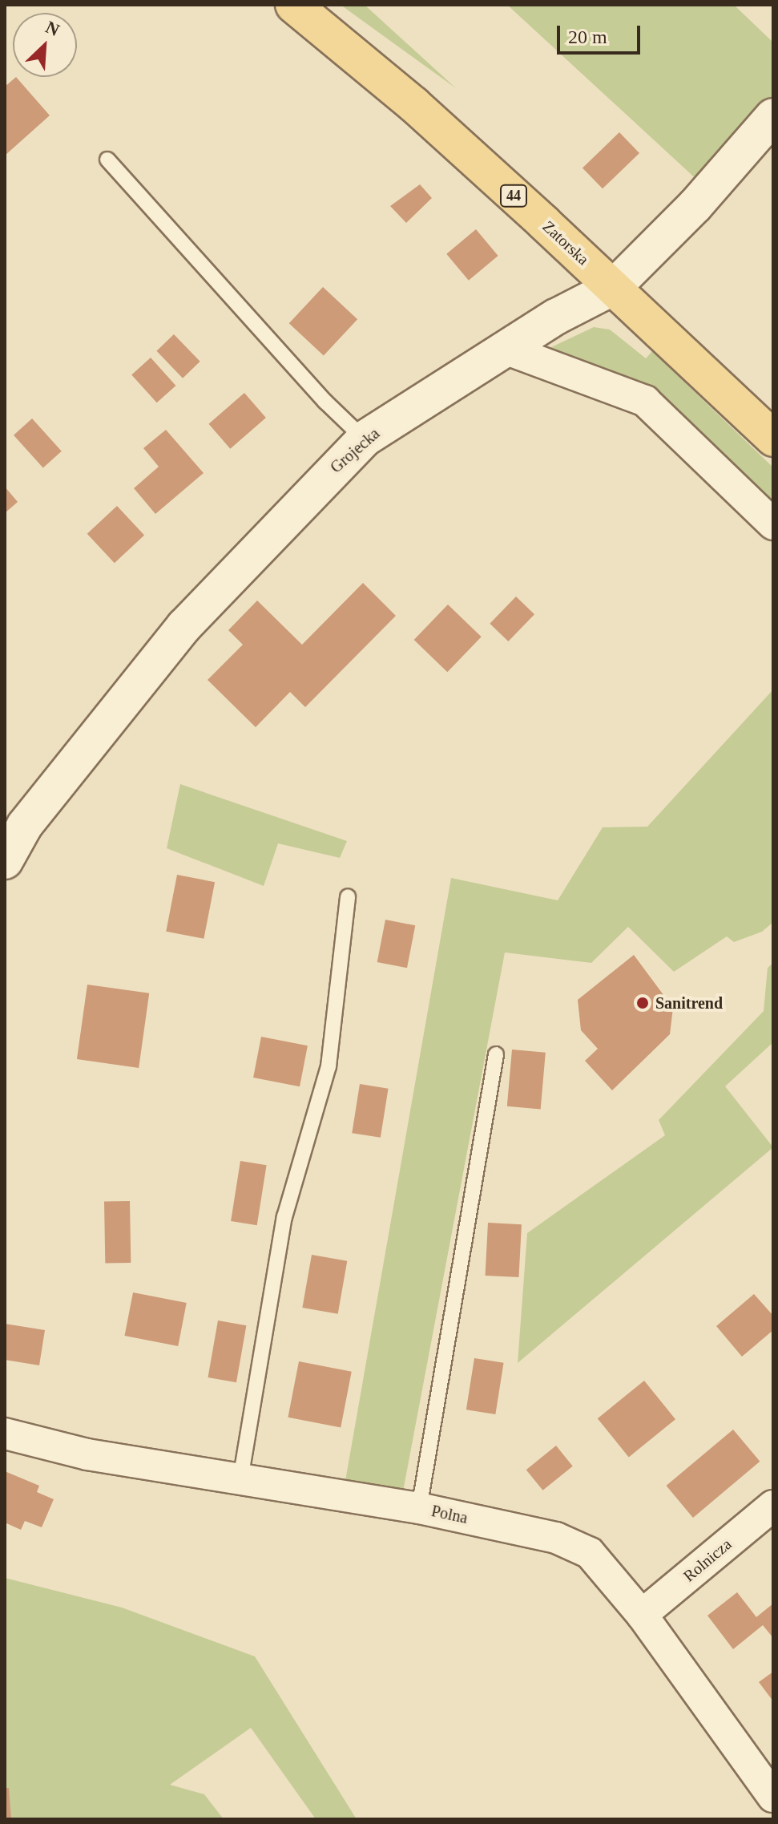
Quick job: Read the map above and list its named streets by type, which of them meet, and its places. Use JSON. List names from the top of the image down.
{
  "streets": {
    "main road": ["44", "Zatorska"],
    "street": ["Grojecka", "Polna", "Rolnicza"]
  },
  "crossings": [
    ["Zatorska", "Grojecka"],
    ["Polna", "Rolnicza"]
  ],
  "places": ["Sanitrend"],
  "scale_bar": "20 m",
  "north": "top right"
}
